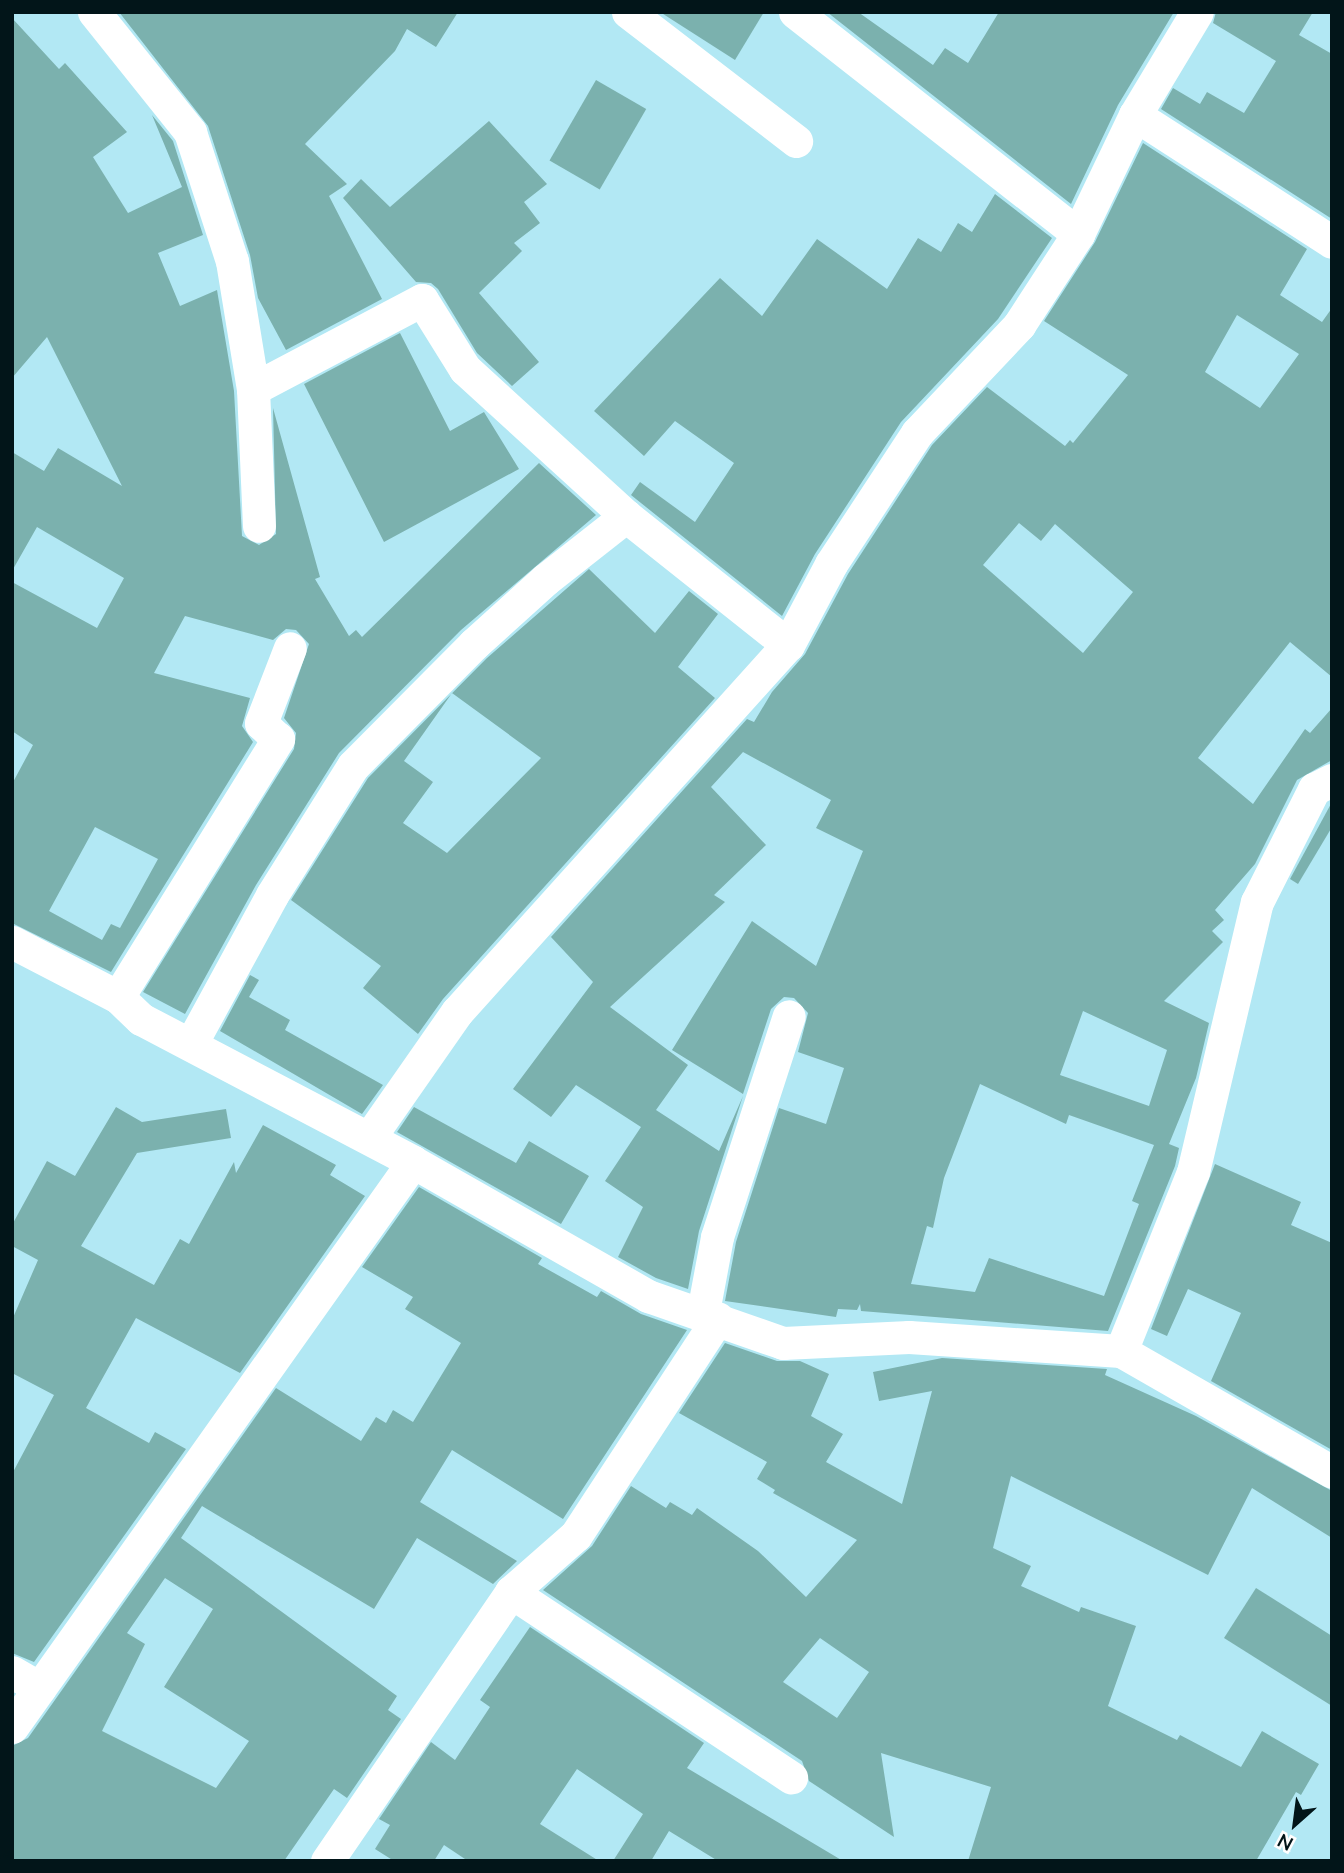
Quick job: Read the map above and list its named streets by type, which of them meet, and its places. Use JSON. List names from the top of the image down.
{
  "north": "bottom left"
}
